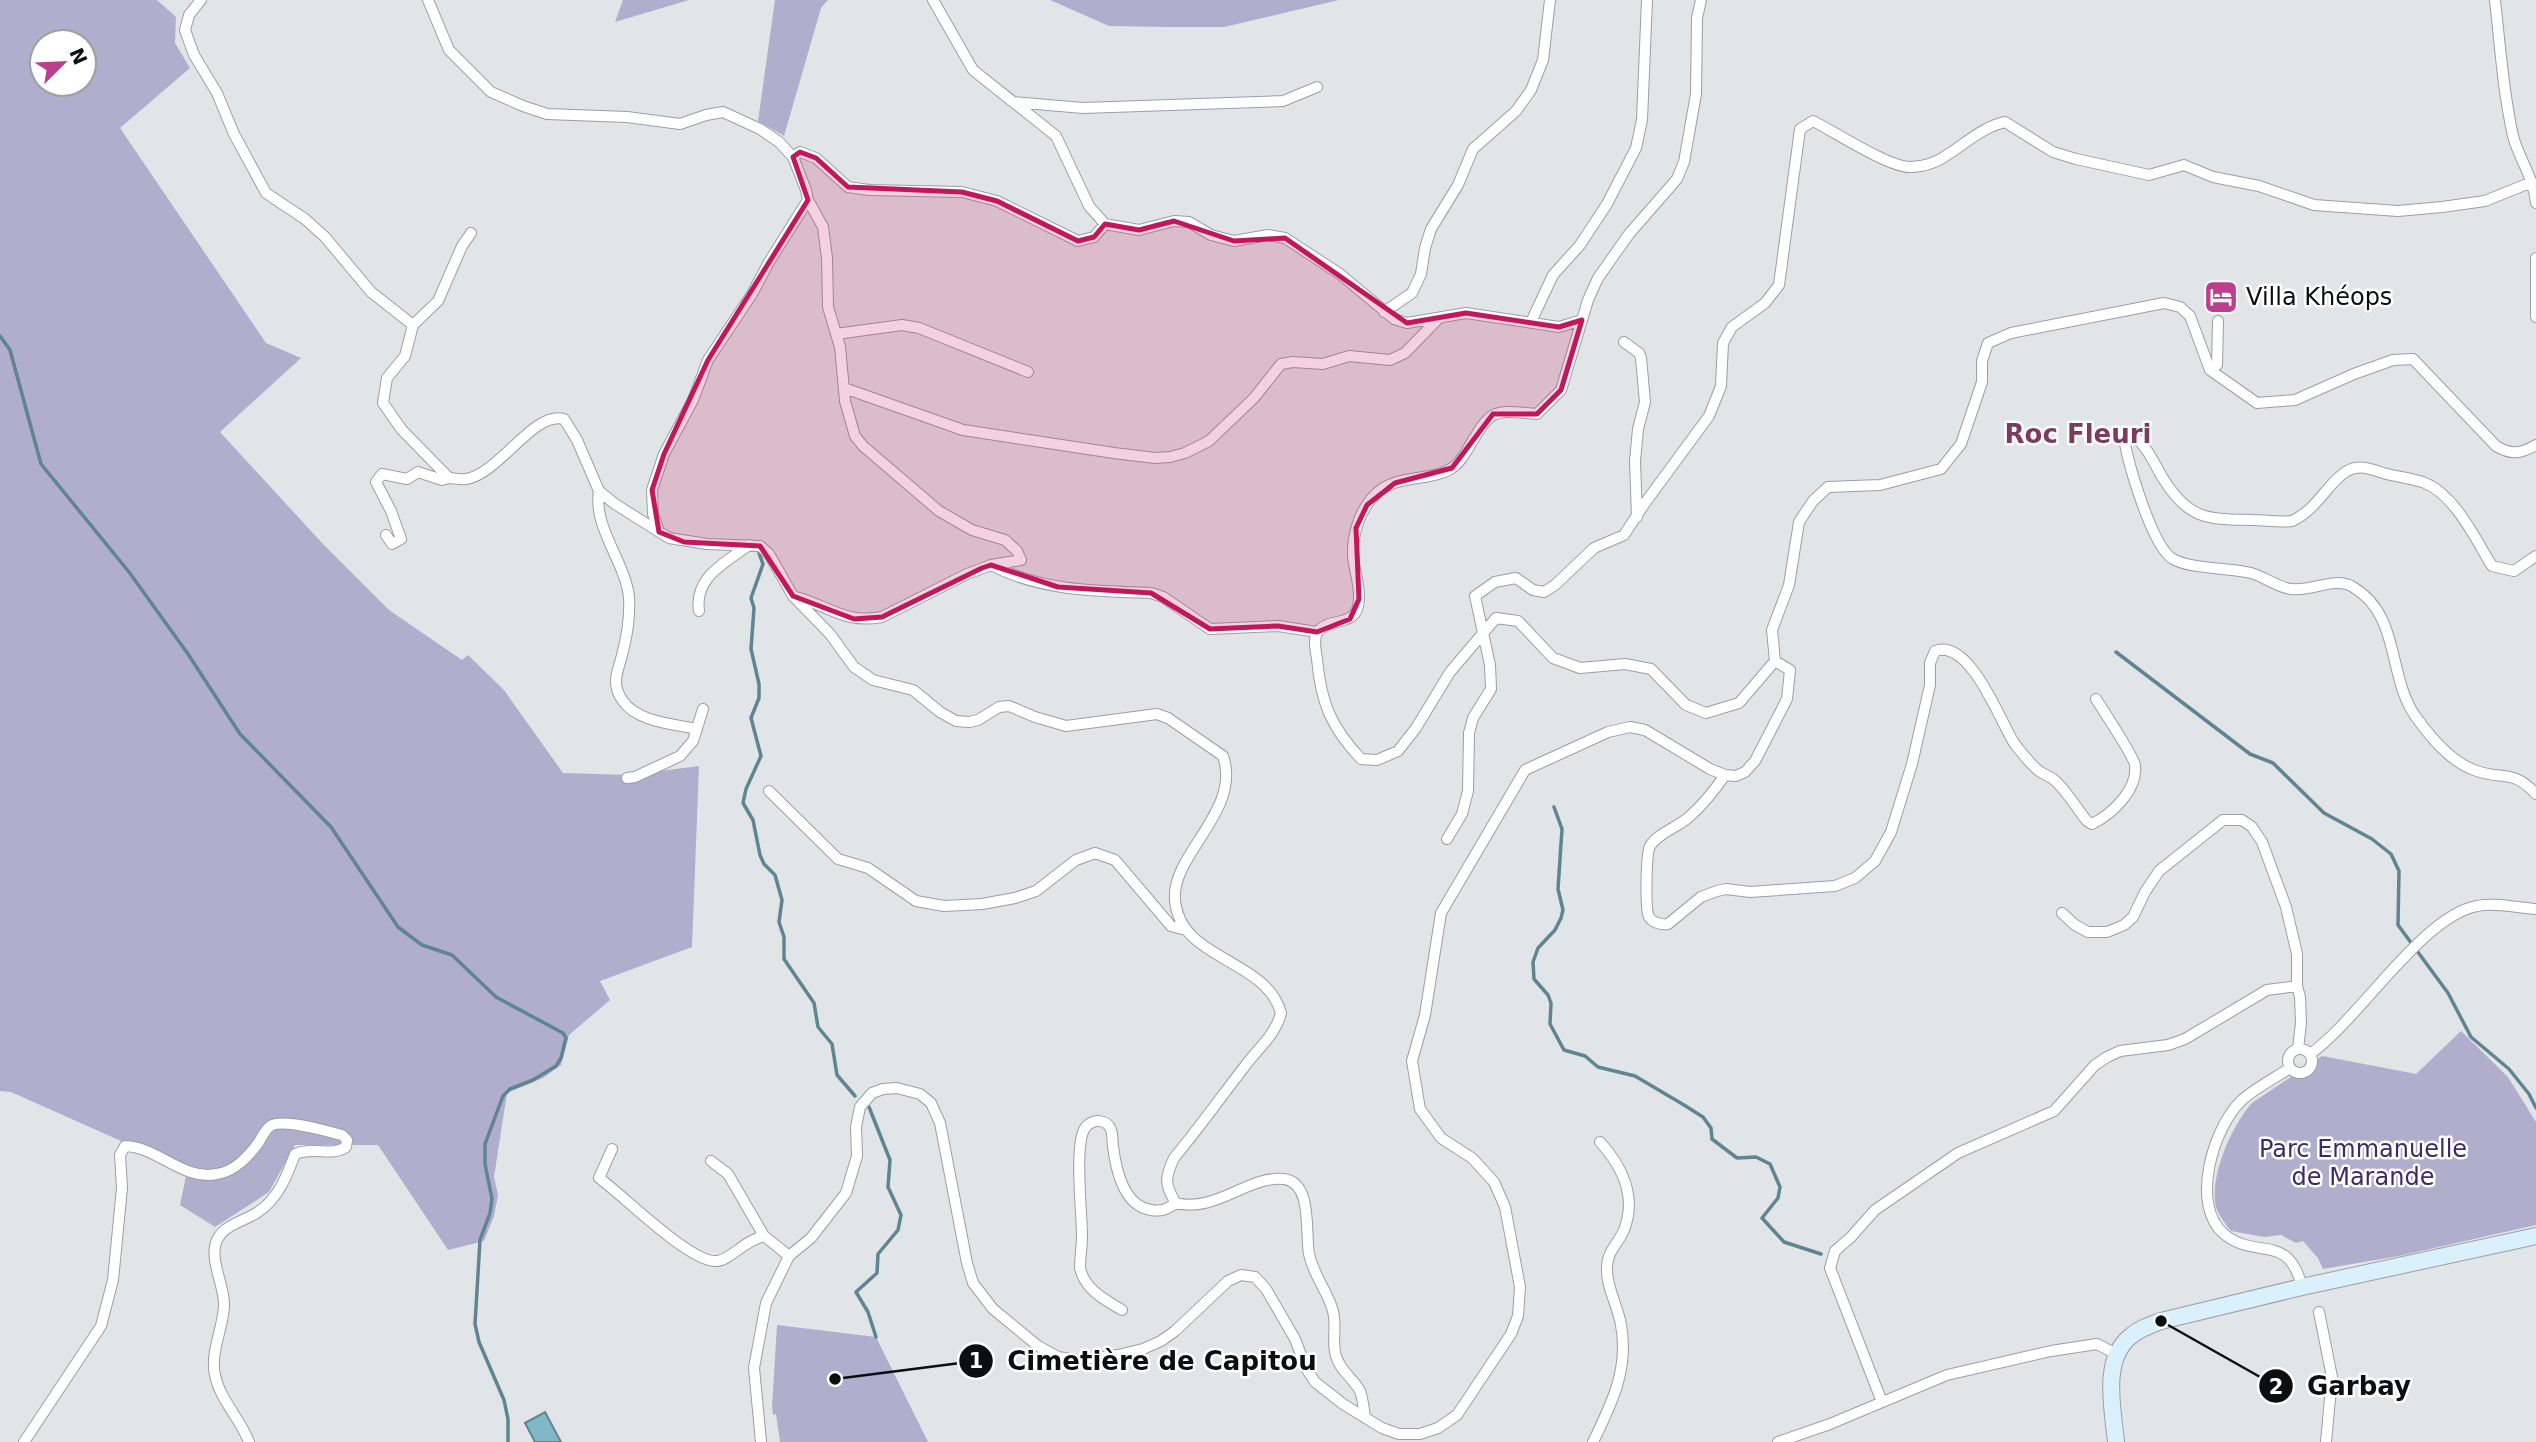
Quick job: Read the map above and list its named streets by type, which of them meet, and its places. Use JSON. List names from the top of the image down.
{
  "districts": ["Roc Fleuri"],
  "parks": ["Parc Emmanuelle de Marande"],
  "places": {
    "hotel": ["Villa Khéops"],
    "other": ["Garbay", "Cimetière de Capitou"]
  },
  "north": "top right"
}
